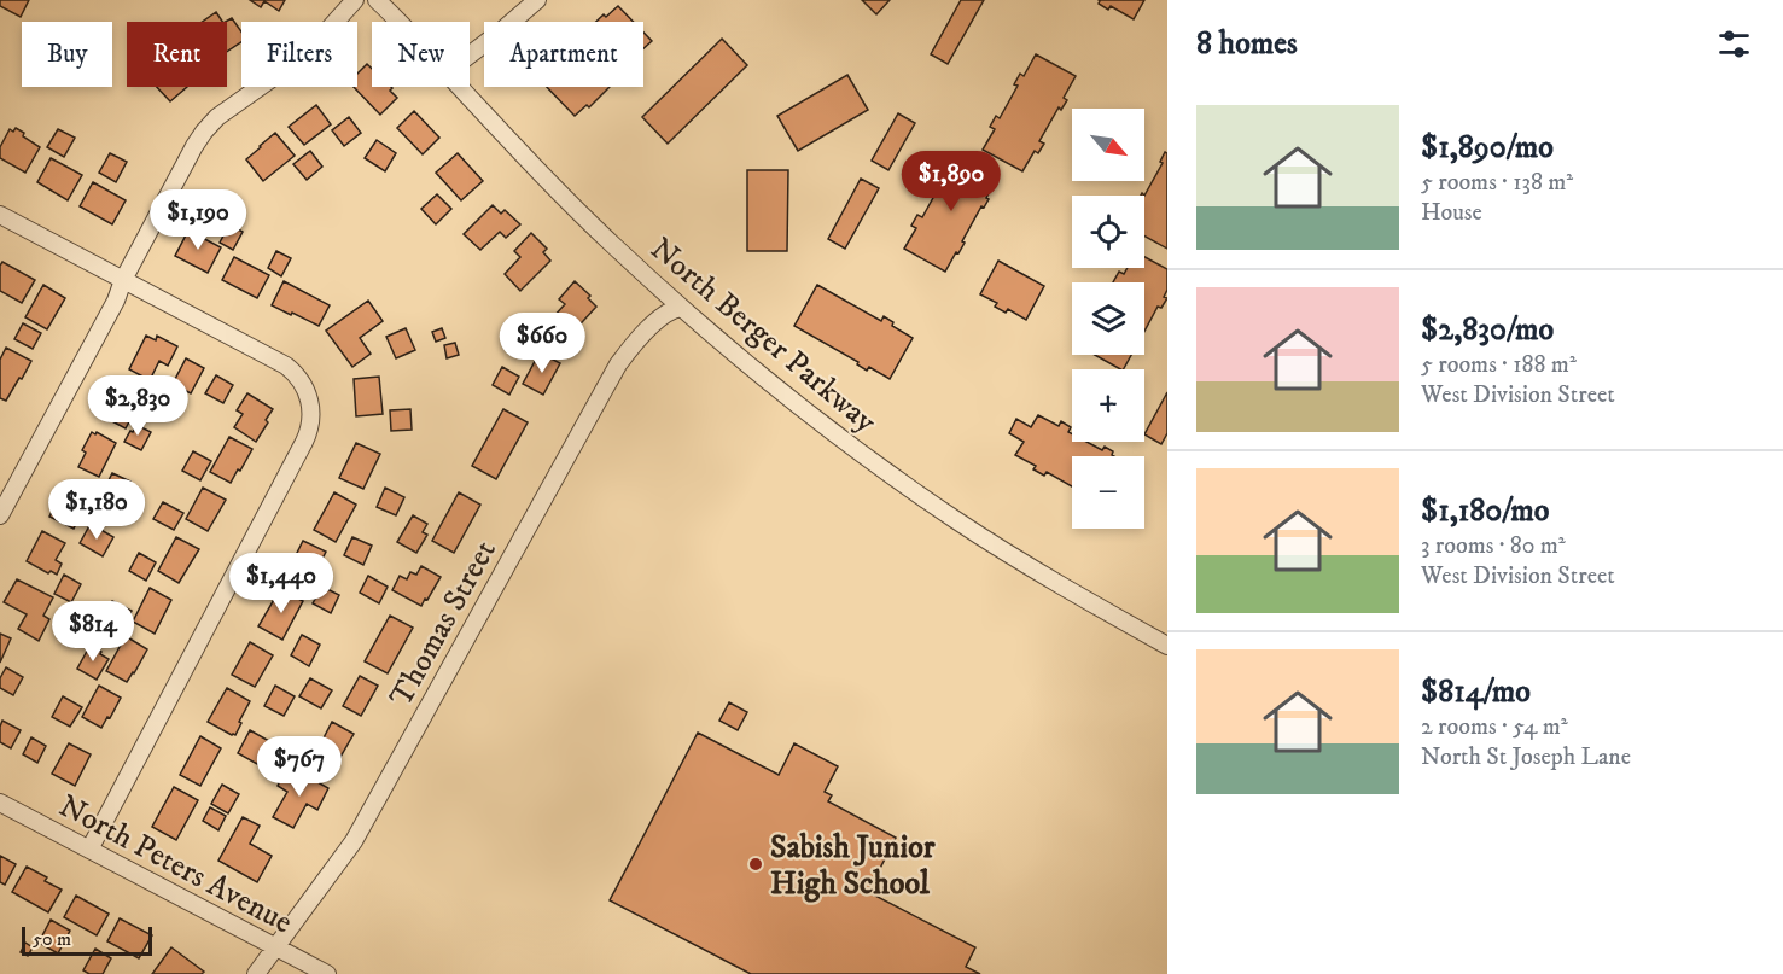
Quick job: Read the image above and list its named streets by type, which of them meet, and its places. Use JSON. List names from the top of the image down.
{
  "streets": {
    "street": ["North Berger Parkway", "Thomas Street", "North Peters Avenue"]
  },
  "crossings": [
    ["North Berger Parkway", "Thomas Street"],
    ["Thomas Street", "North Peters Avenue"]
  ],
  "places": ["Sabish Junior High School"],
  "scale_bar": "50 m",
  "north": "bottom right",
  "page": {
    "heading": "8 homes",
    "chip": [
      "Buy",
      "Rent",
      "Filters",
      "New",
      "Apartment"
    ],
    "list": [
      {
        "name": "$1,890/mo",
        "note": "5 rooms · 138 m² · House"
      },
      {
        "name": "$2,830/mo",
        "note": "5 rooms · 188 m² · West Division Street"
      },
      {
        "name": "$1,180/mo",
        "note": "3 rooms · 80 m² · West Division Street"
      },
      {
        "name": "$814/mo",
        "note": "2 rooms · 54 m² · North St Joseph Lane"
      }
    ],
    "map_buttons": ["+", "−"],
    "price": [
      "$1,890",
      "$1,190",
      "$660",
      "$2,830",
      "$1,180",
      "$1,440",
      "$814",
      "$767"
    ],
    "scale": "50 m"
  }
}
